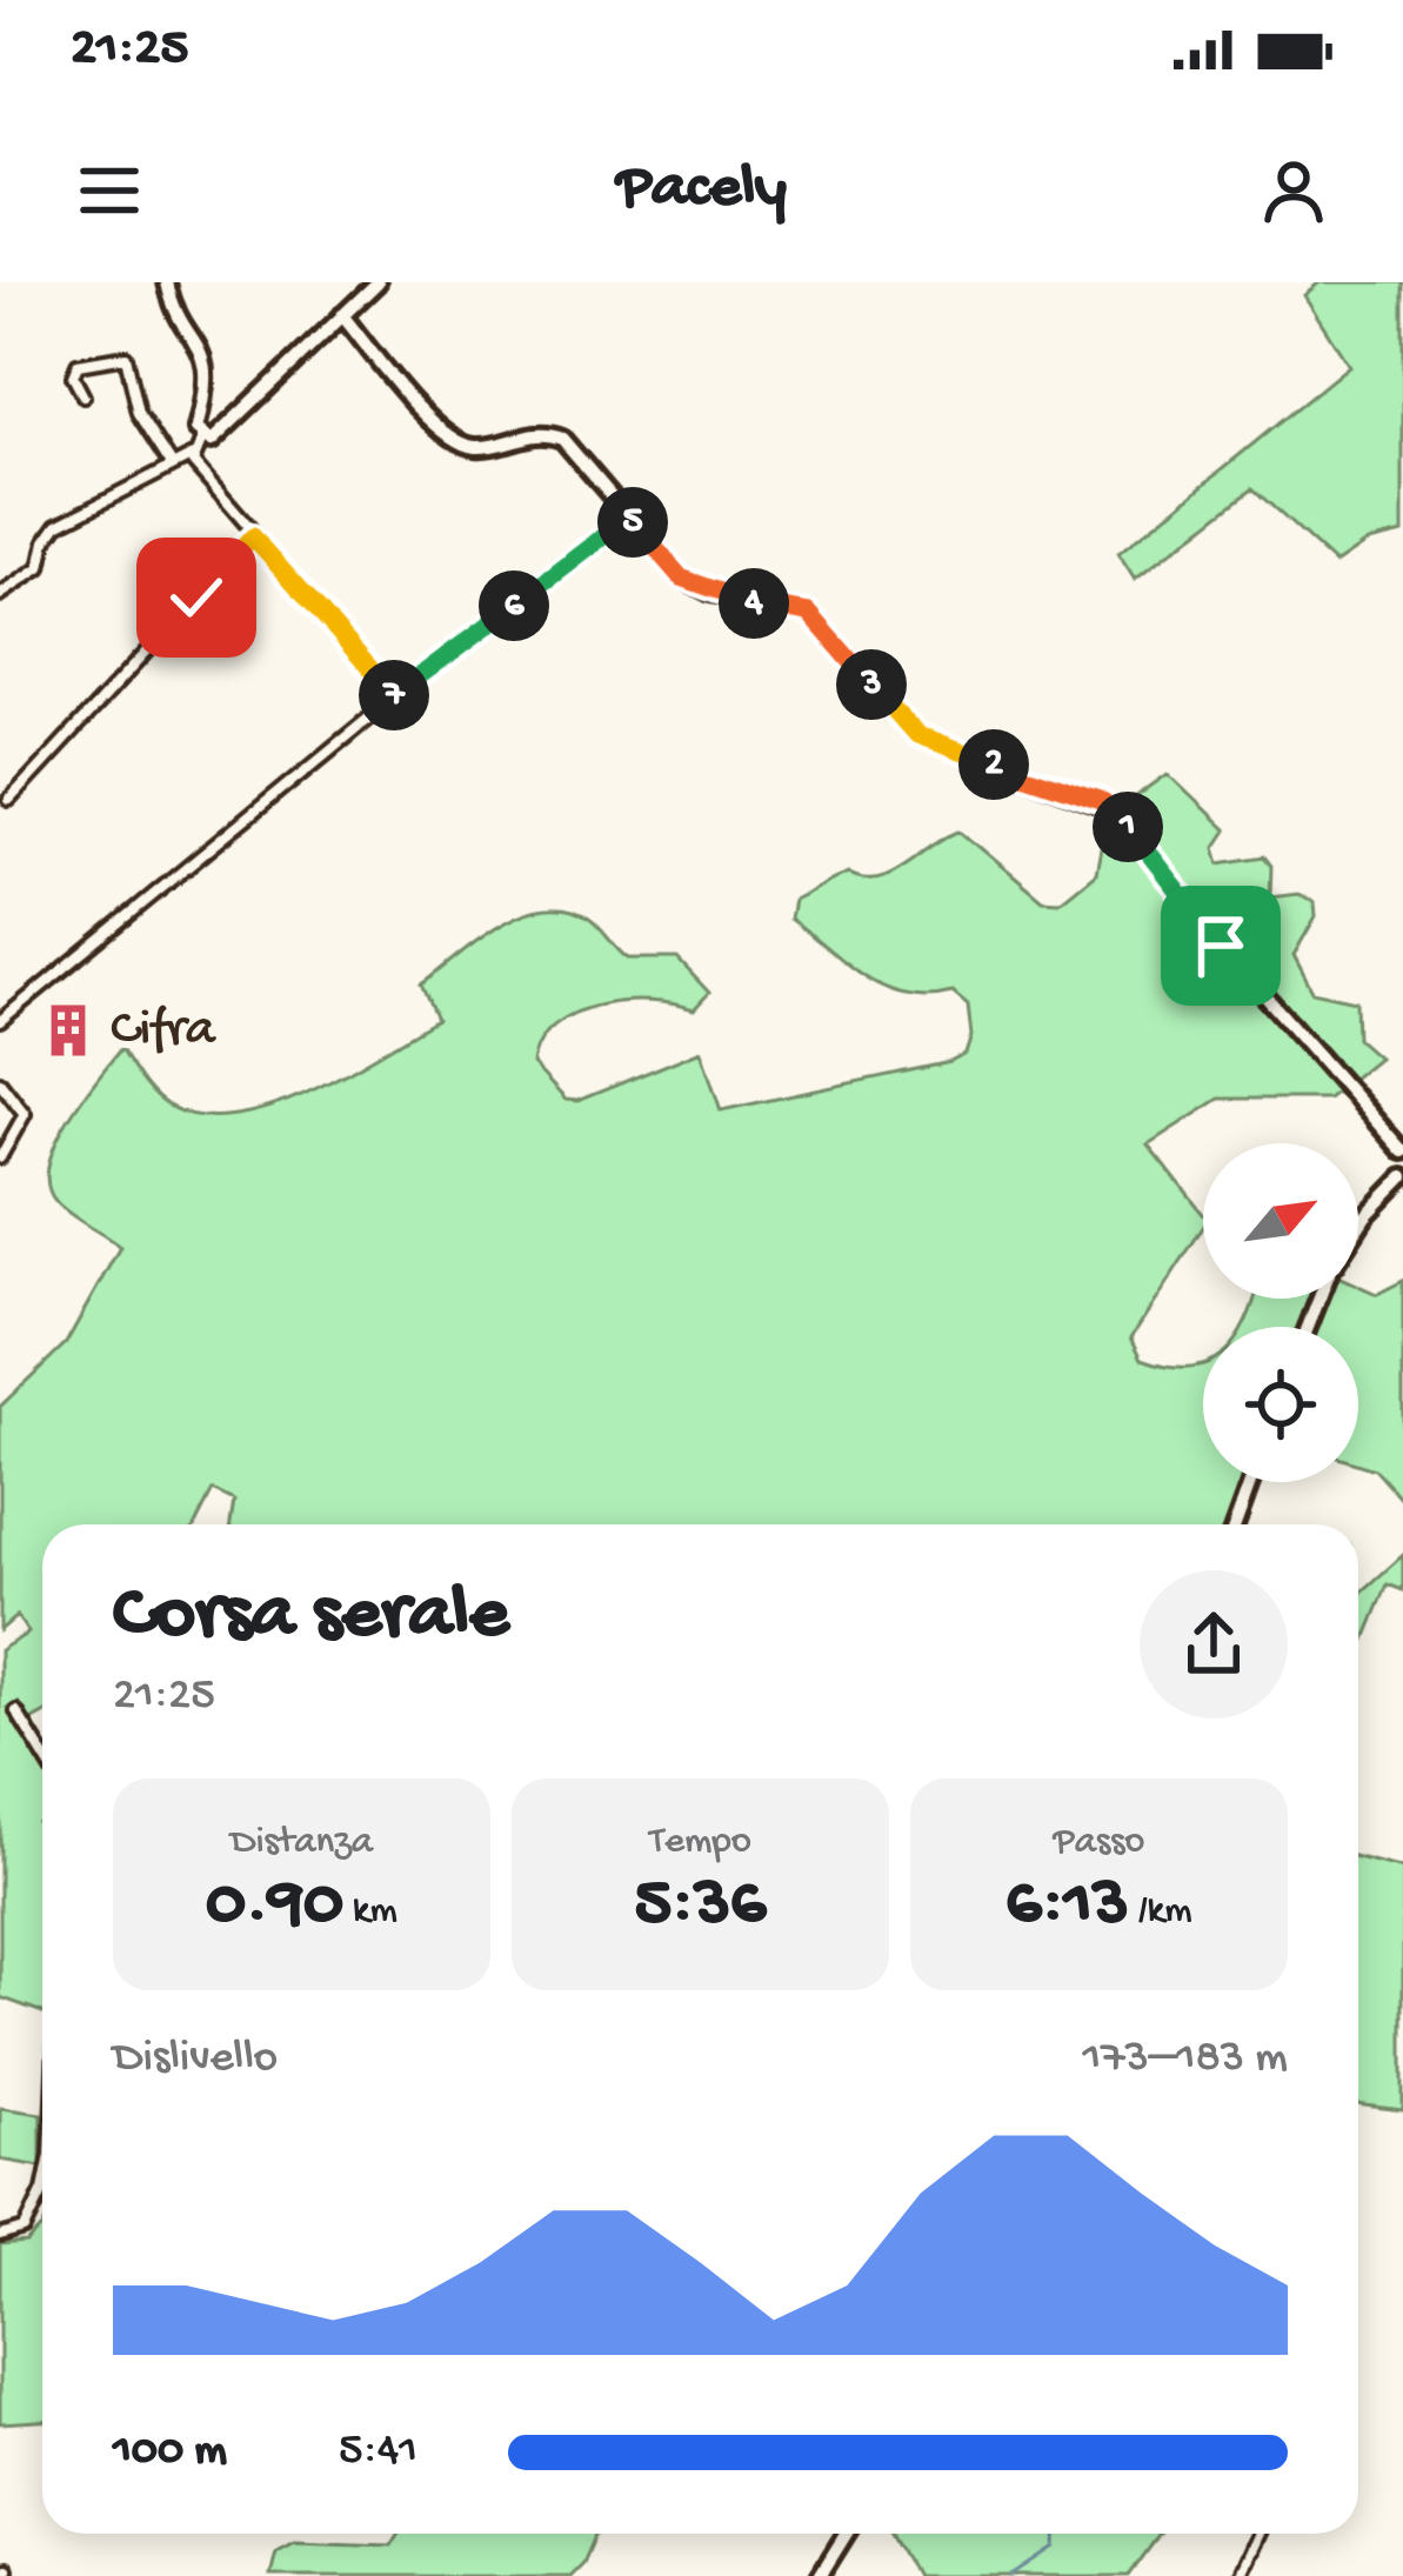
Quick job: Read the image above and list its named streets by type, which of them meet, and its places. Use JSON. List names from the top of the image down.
{
  "places": {
    "building": ["Cifra"]
  },
  "north": "top right",
  "page": {
    "status": "21:25",
    "header": "Pacely",
    "pins": [
      "5",
      "4",
      "6",
      "3",
      "7",
      "2",
      "1"
    ],
    "heading": ["Corsa serale", "21:25"],
    "stats": [
      ["Distanza", "0.90 km"],
      ["Tempo", "5:36"],
      ["Passo", "6:13 /km"]
    ],
    "chart": ["Dislivello", "173–183 m"],
    "list": [
      {
        "name": "100 m",
        "note": "5:41"
      }
    ]
  }
}
